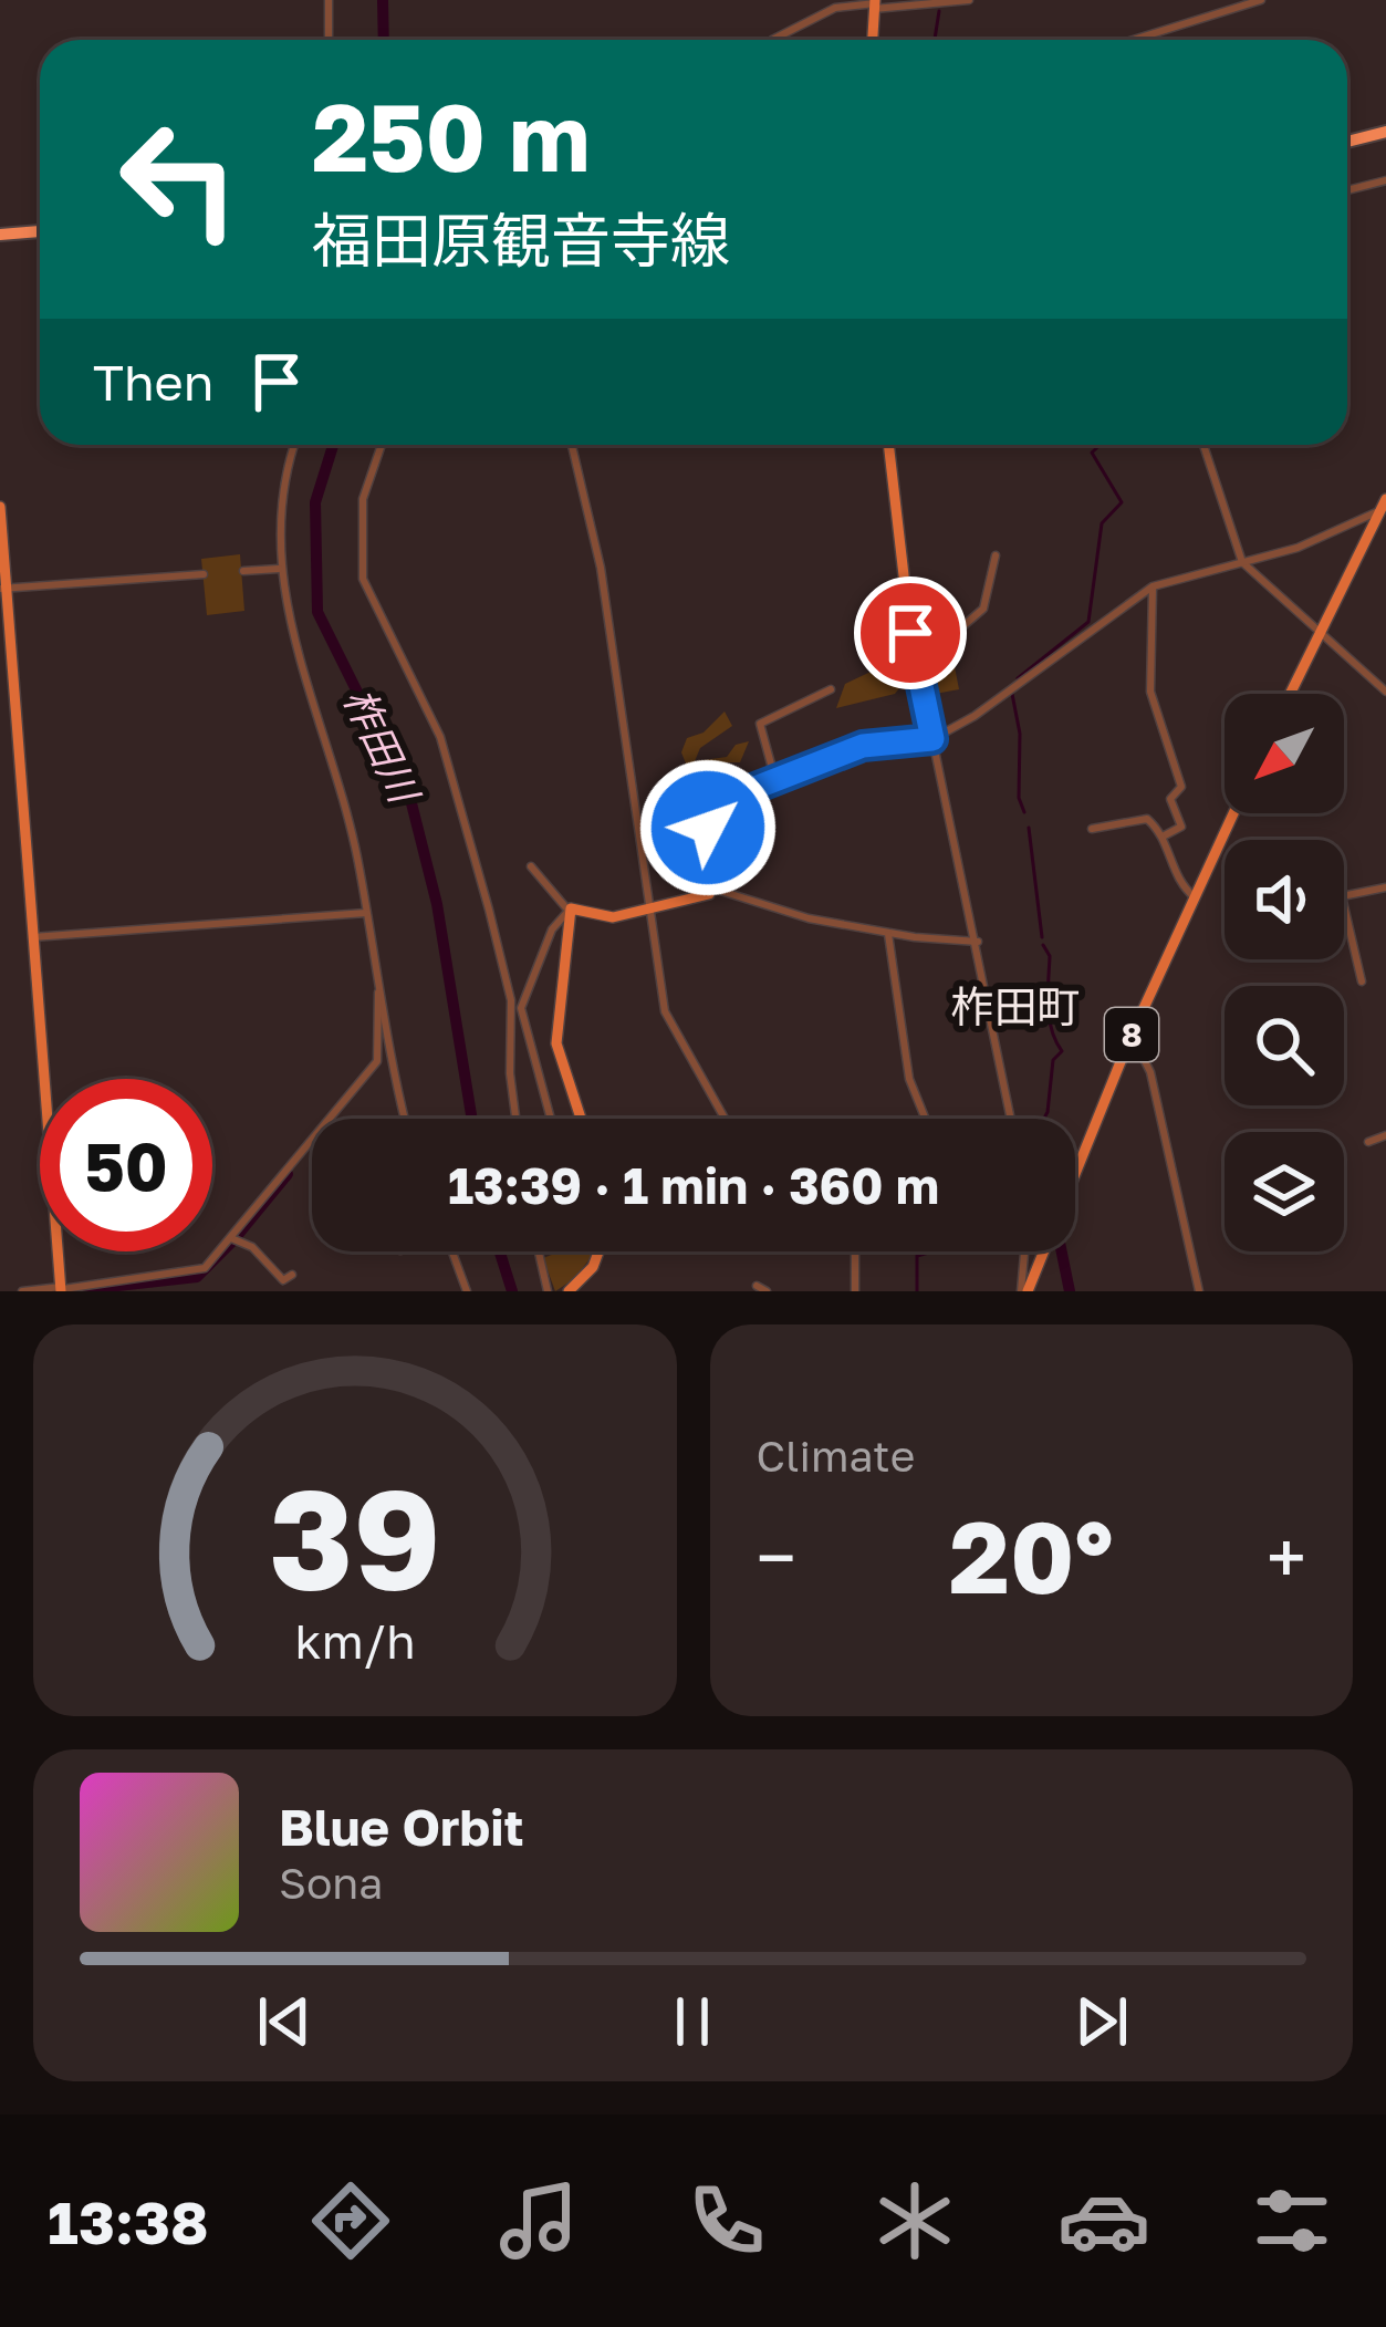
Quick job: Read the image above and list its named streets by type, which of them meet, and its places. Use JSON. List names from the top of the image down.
{
  "streets": {
    "main road": ["8"]
  },
  "districts": ["柞田町"],
  "water": ["柞田川"],
  "north": "bottom left",
  "page": {
    "turn": ["250 m", "福田原観音寺線"],
    "then": "Then",
    "limit": "50",
    "trip": "13:39 · 1 min · 360 m",
    "tile": "Climate",
    "heat": ["−", "20°", "+"],
    "song": ["Blue Orbit", "Sona"],
    "tabs": "13:38",
    "gauge": ["39", "km/h"]
  }
}
